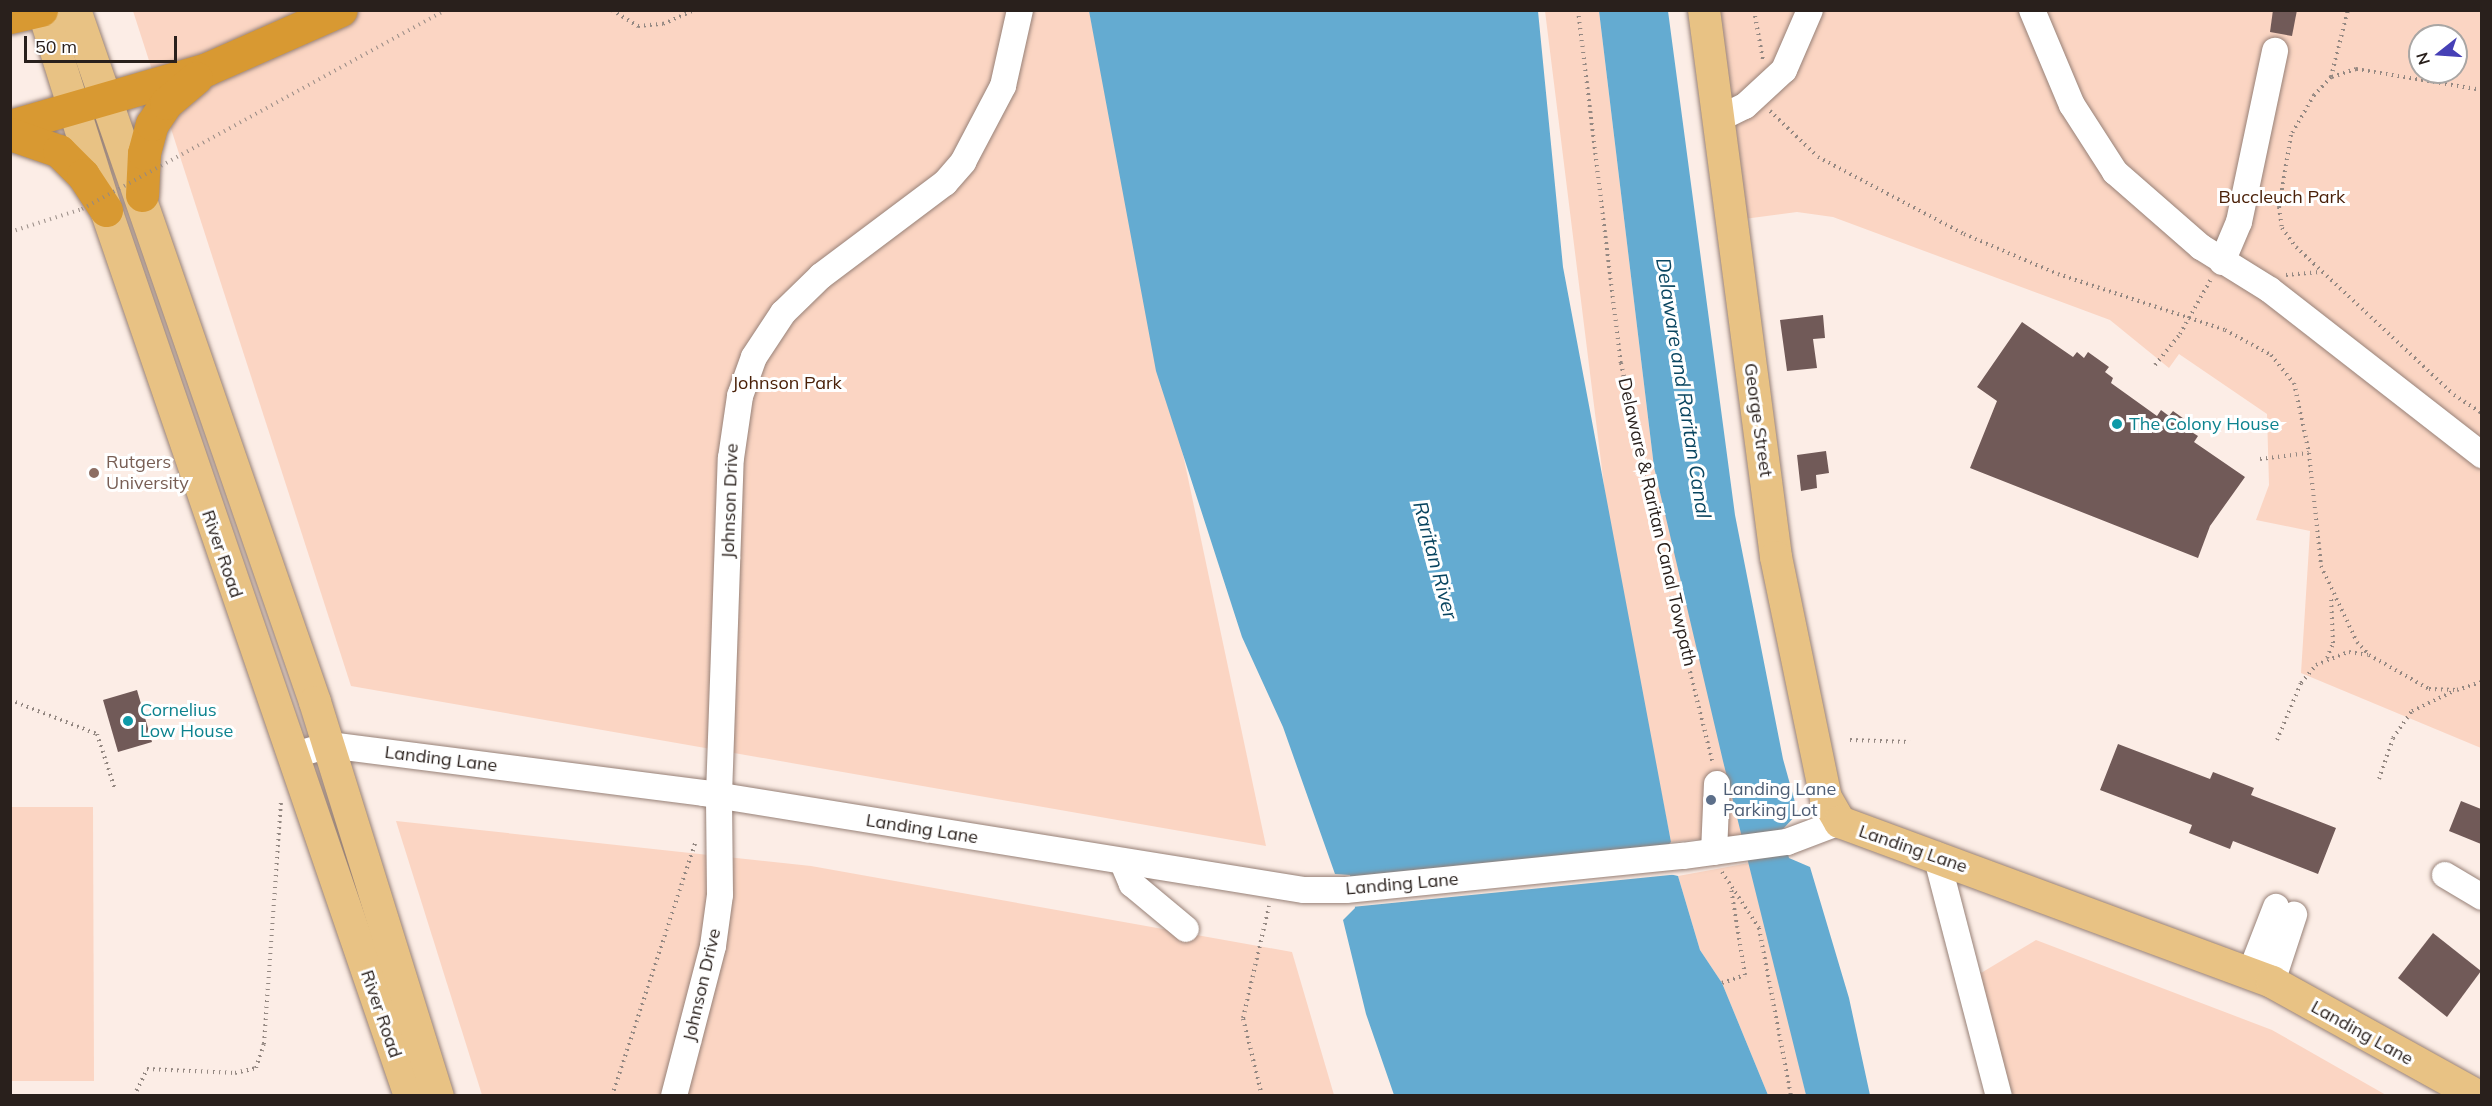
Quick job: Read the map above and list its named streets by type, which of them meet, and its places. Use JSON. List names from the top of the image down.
{
  "streets": {
    "main road": ["George Street", "River Road", "Landing Lane"],
    "street": ["Johnson Drive"],
    "path": ["Delaware & Raritan Canal Towpath"]
  },
  "crossings": [
    ["George Street", "Landing Lane"],
    ["Johnson Drive", "Landing Lane"],
    ["River Road", "Landing Lane"]
  ],
  "water": ["Delaware and Raritan Canal", "Raritan River"],
  "parks": ["Buccleuch Park", "Johnson Park"],
  "places": [
    "The Colony House",
    "Rutgers University",
    "Cornelius Low House",
    "Landing Lane Parking Lot"
  ],
  "scale_bar": "50 m",
  "north": "left"
}
